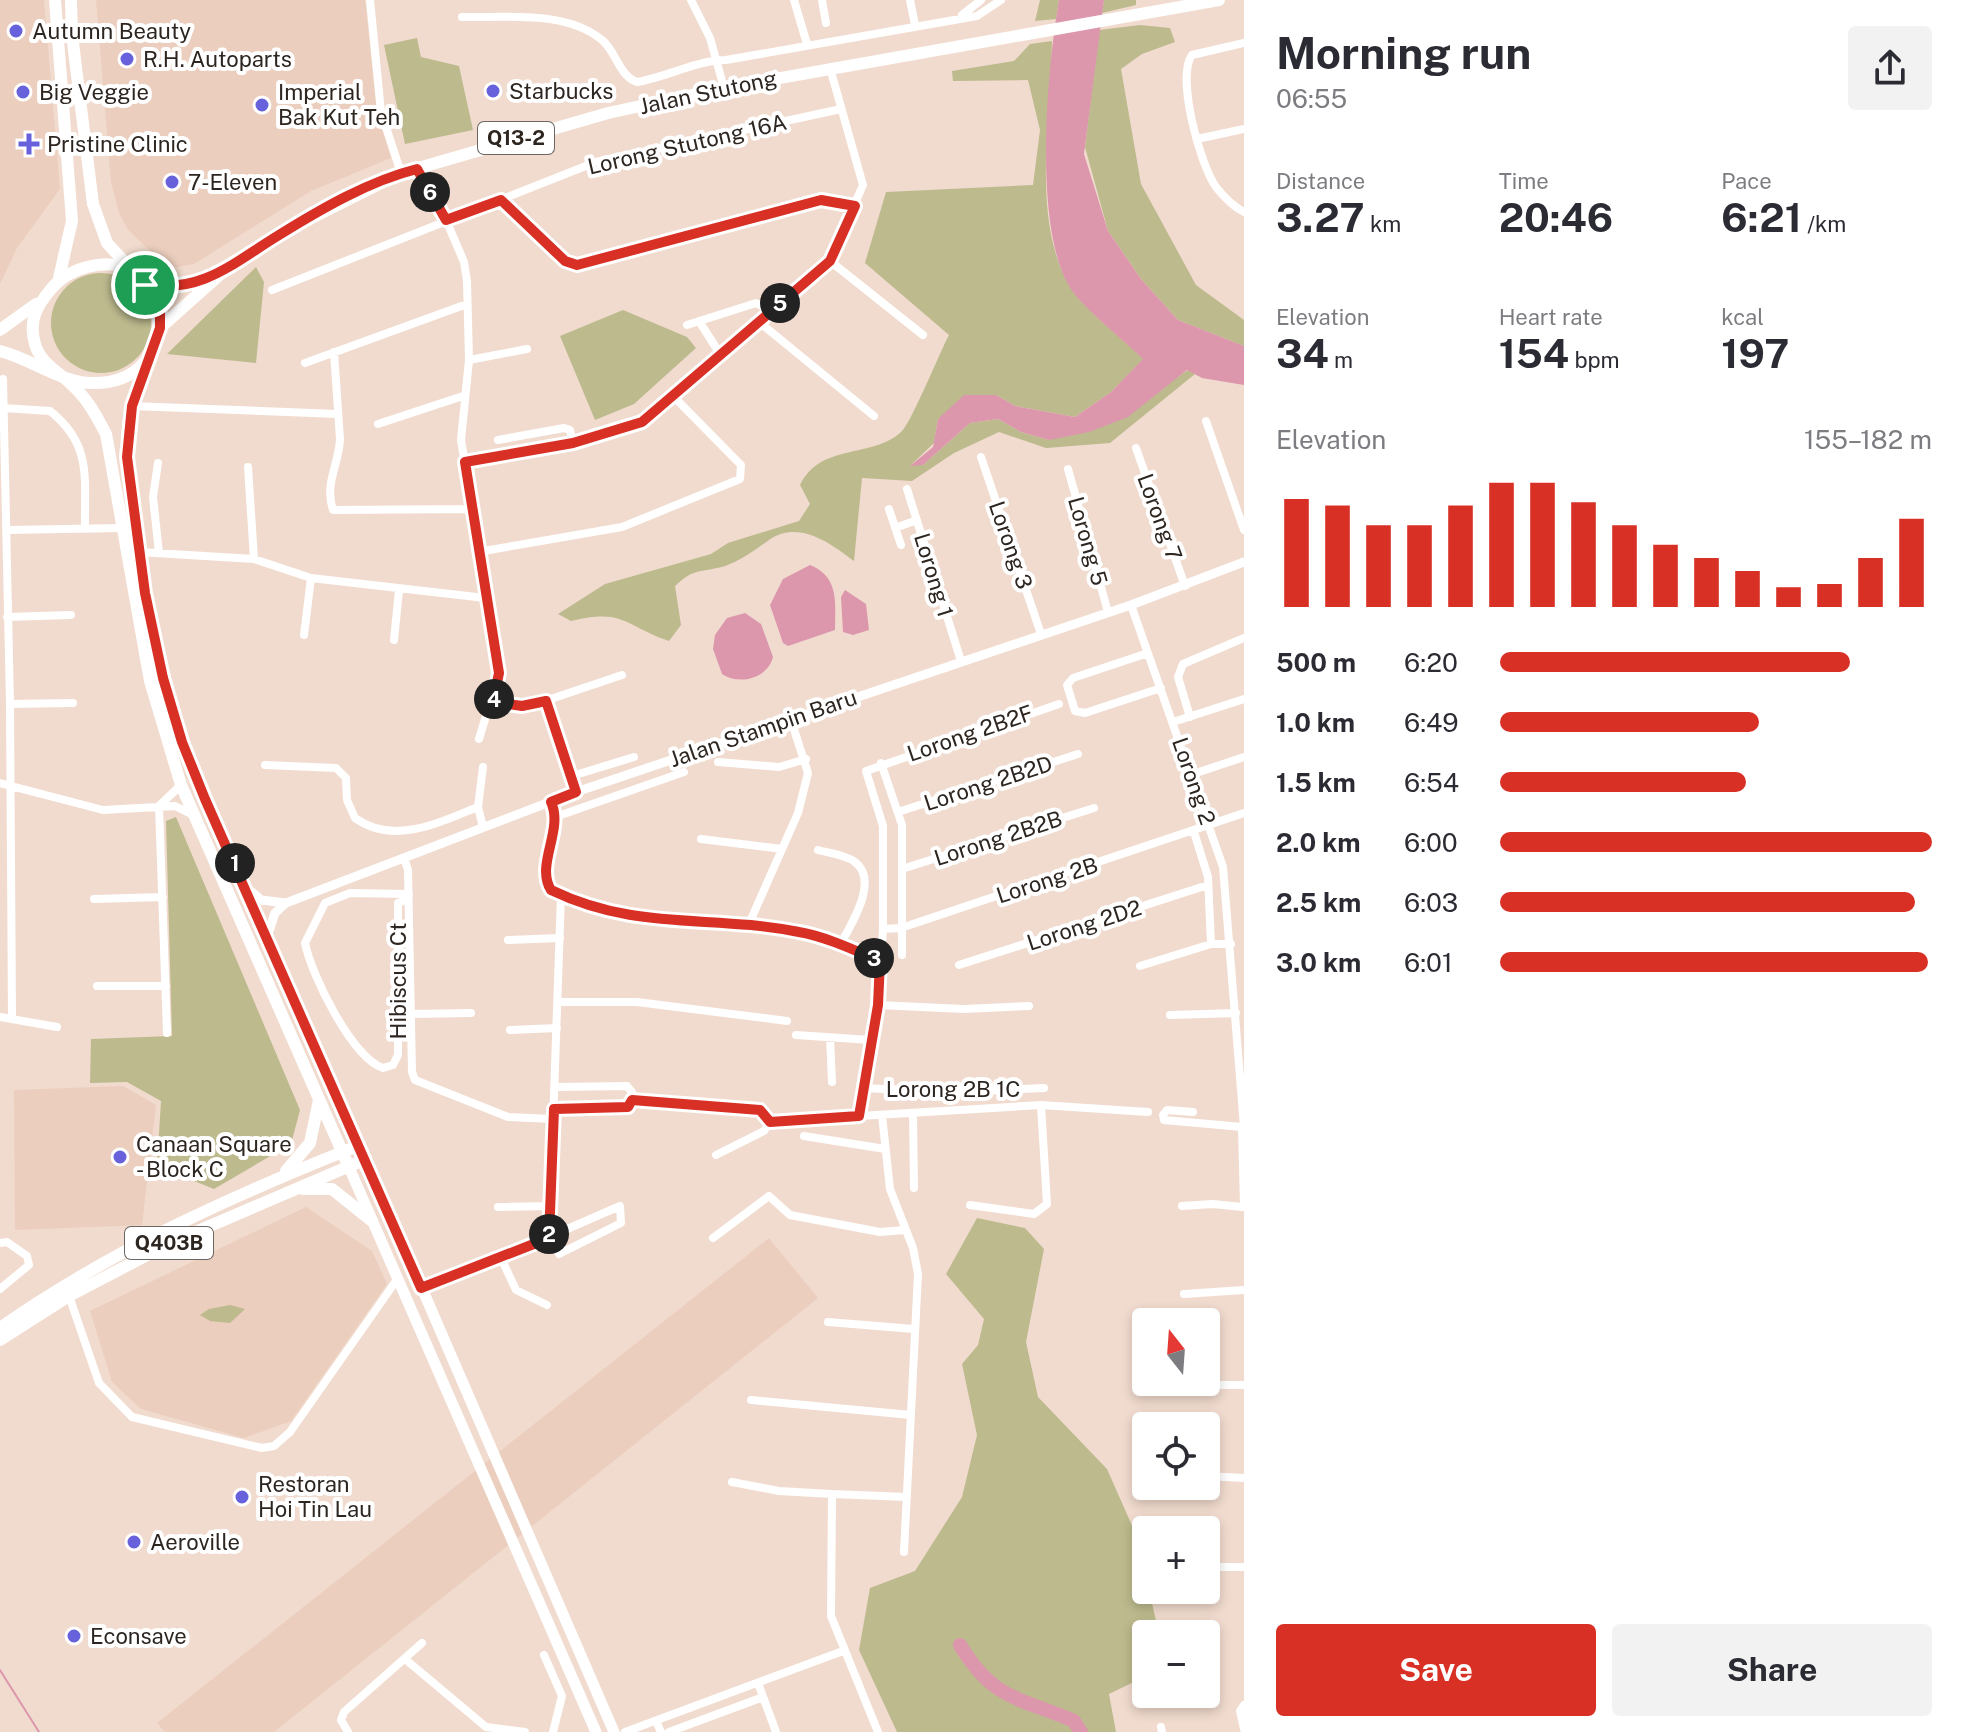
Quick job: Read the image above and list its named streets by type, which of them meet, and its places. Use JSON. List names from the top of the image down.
{
  "streets": {
    "main road": ["Jalan Stutong", "Q13-2", "Q403B"],
    "street": [
      "Lorong Stutong 16A",
      "Lorong 7",
      "Lorong 5",
      "Lorong 3",
      "Lorong 1",
      "Jalan Stampin Baru",
      "Lorong 2B2F",
      "Lorong 2",
      "Lorong 2B2D",
      "Lorong 2B2B",
      "Lorong 2B",
      "Lorong 2D2",
      "Hibiscus Ct",
      "Lorong 2B 1C"
    ]
  },
  "crossings": [
    ["Jalan Stutong", "Q13-2"],
    ["Lorong 7", "Jalan Stampin Baru"],
    ["Lorong 5", "Jalan Stampin Baru"],
    ["Lorong 3", "Jalan Stampin Baru"],
    ["Lorong 1", "Jalan Stampin Baru"],
    ["Jalan Stampin Baru", "Lorong 2"],
    ["Lorong 2", "Lorong 2B"]
  ],
  "places": {
    "other": [
      "Autumn Beauty",
      "R.H. Autoparts",
      "Starbucks",
      "Big Veggie",
      "Imperial Bak Kut Teh",
      "7-Eleven",
      "Canaan Square - Block C",
      "Restoran Hoi Tin Lau",
      "Aeroville",
      "Econsave"
    ],
    "health": ["Pristine Clinic"]
  },
  "north": "top",
  "page": {
    "heading": ["Morning run", "06:55"],
    "stats": [
      ["Distance", "3.27 km"],
      ["Time", "20:46"],
      ["Pace", "6:21 /km"],
      ["Elevation", "34 m"],
      ["Heart rate", "154 bpm"],
      ["kcal", "197"]
    ],
    "pins": [
      "6",
      "5",
      "4",
      "1",
      "3",
      "2"
    ],
    "chart": ["Elevation", "155–182 m"],
    "list": [
      {
        "name": "500 m",
        "note": "6:20"
      },
      {
        "name": "1.0 km",
        "note": "6:49"
      },
      {
        "name": "1.5 km",
        "note": "6:54"
      },
      {
        "name": "2.0 km",
        "note": "6:00"
      },
      {
        "name": "2.5 km",
        "note": "6:03"
      },
      {
        "name": "3.0 km",
        "note": "6:01"
      }
    ],
    "map_buttons": ["+", "−"],
    "buttons": ["Save", "Share"]
  }
}
